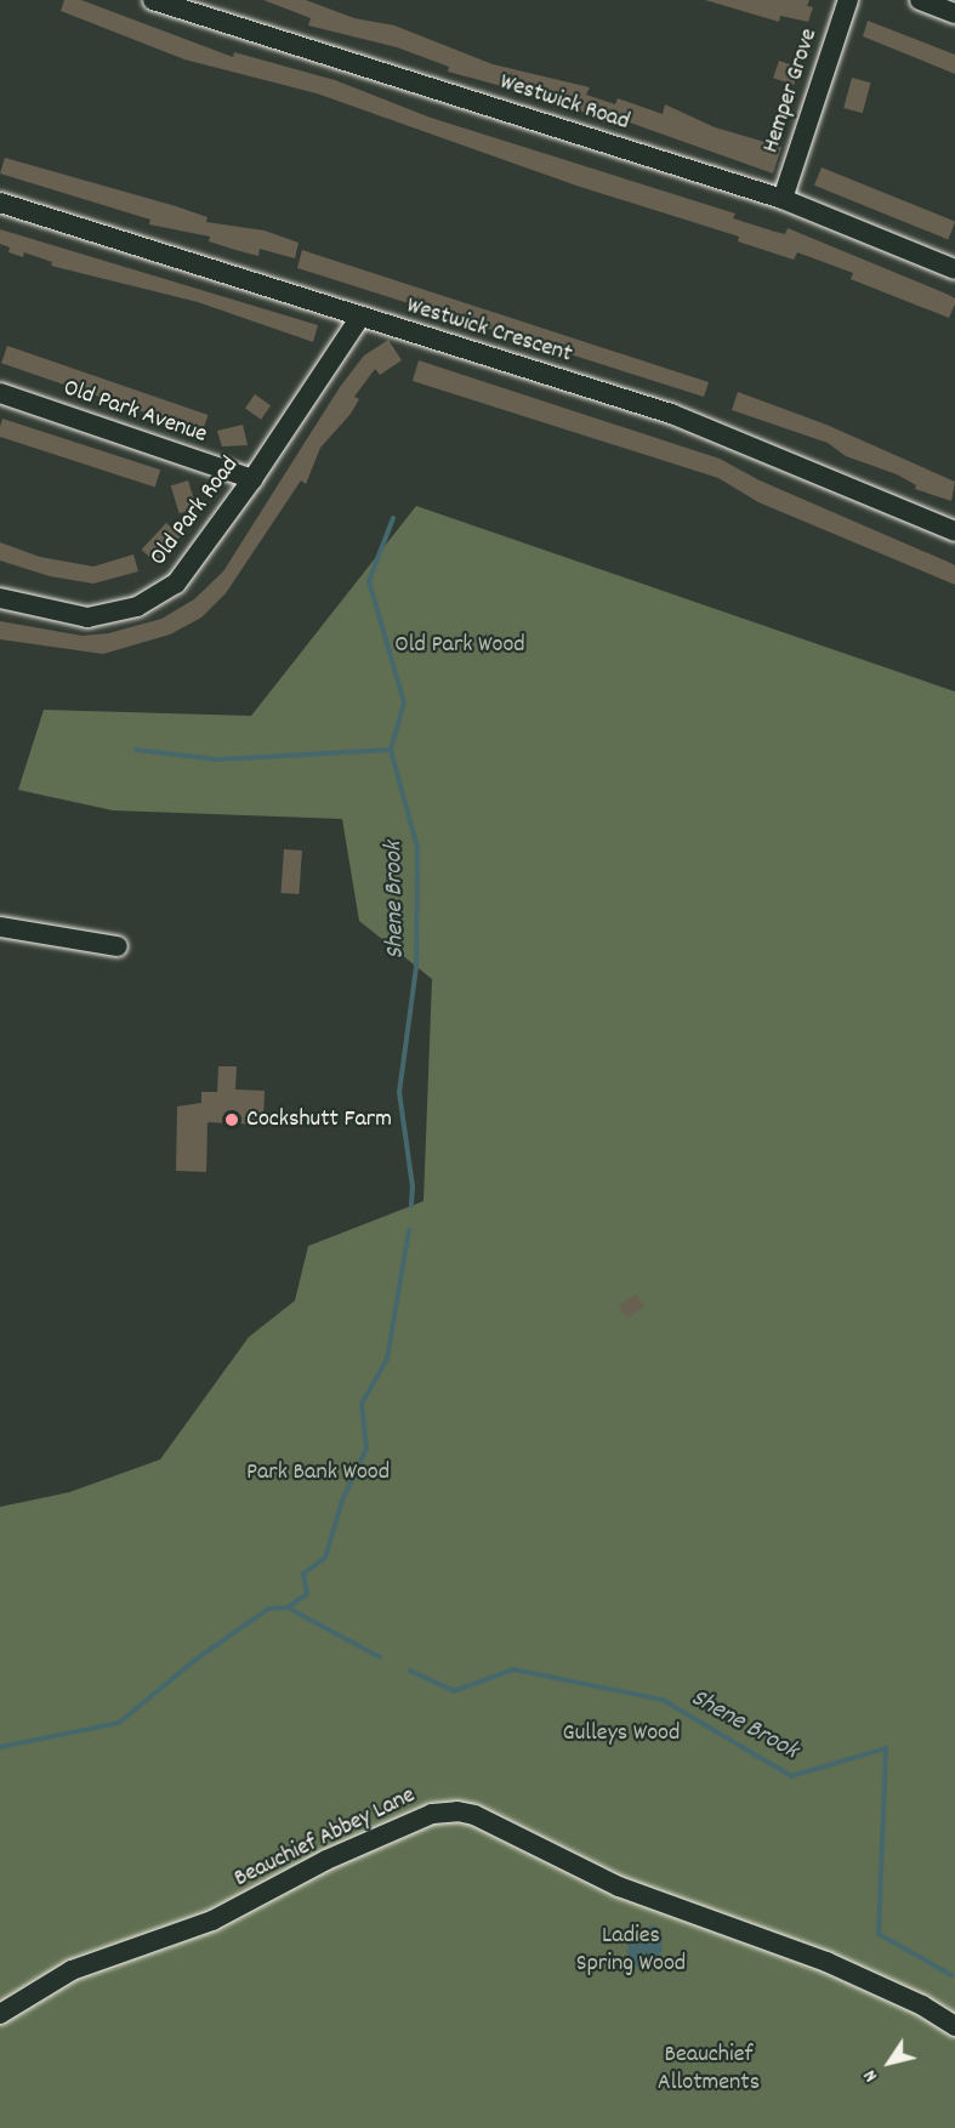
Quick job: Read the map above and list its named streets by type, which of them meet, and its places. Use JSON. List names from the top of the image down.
{
  "streets": {
    "street": [
      "Hemper Grove",
      "Westwick Road",
      "Westwick Crescent",
      "Old Park Avenue",
      "Old Park Road",
      "Beauchief Abbey Lane"
    ]
  },
  "crossings": [
    ["Hemper Grove", "Westwick Road"],
    ["Westwick Crescent", "Old Park Road"],
    ["Old Park Avenue", "Old Park Road"]
  ],
  "water": ["Shene Brook"],
  "parks": [
    "Old Park Wood",
    "Park Bank Wood",
    "Gulleys Wood",
    "Ladies Spring Wood",
    "Beauchief Allotments"
  ],
  "places": ["Cockshutt Farm"],
  "north": "bottom left"
}
